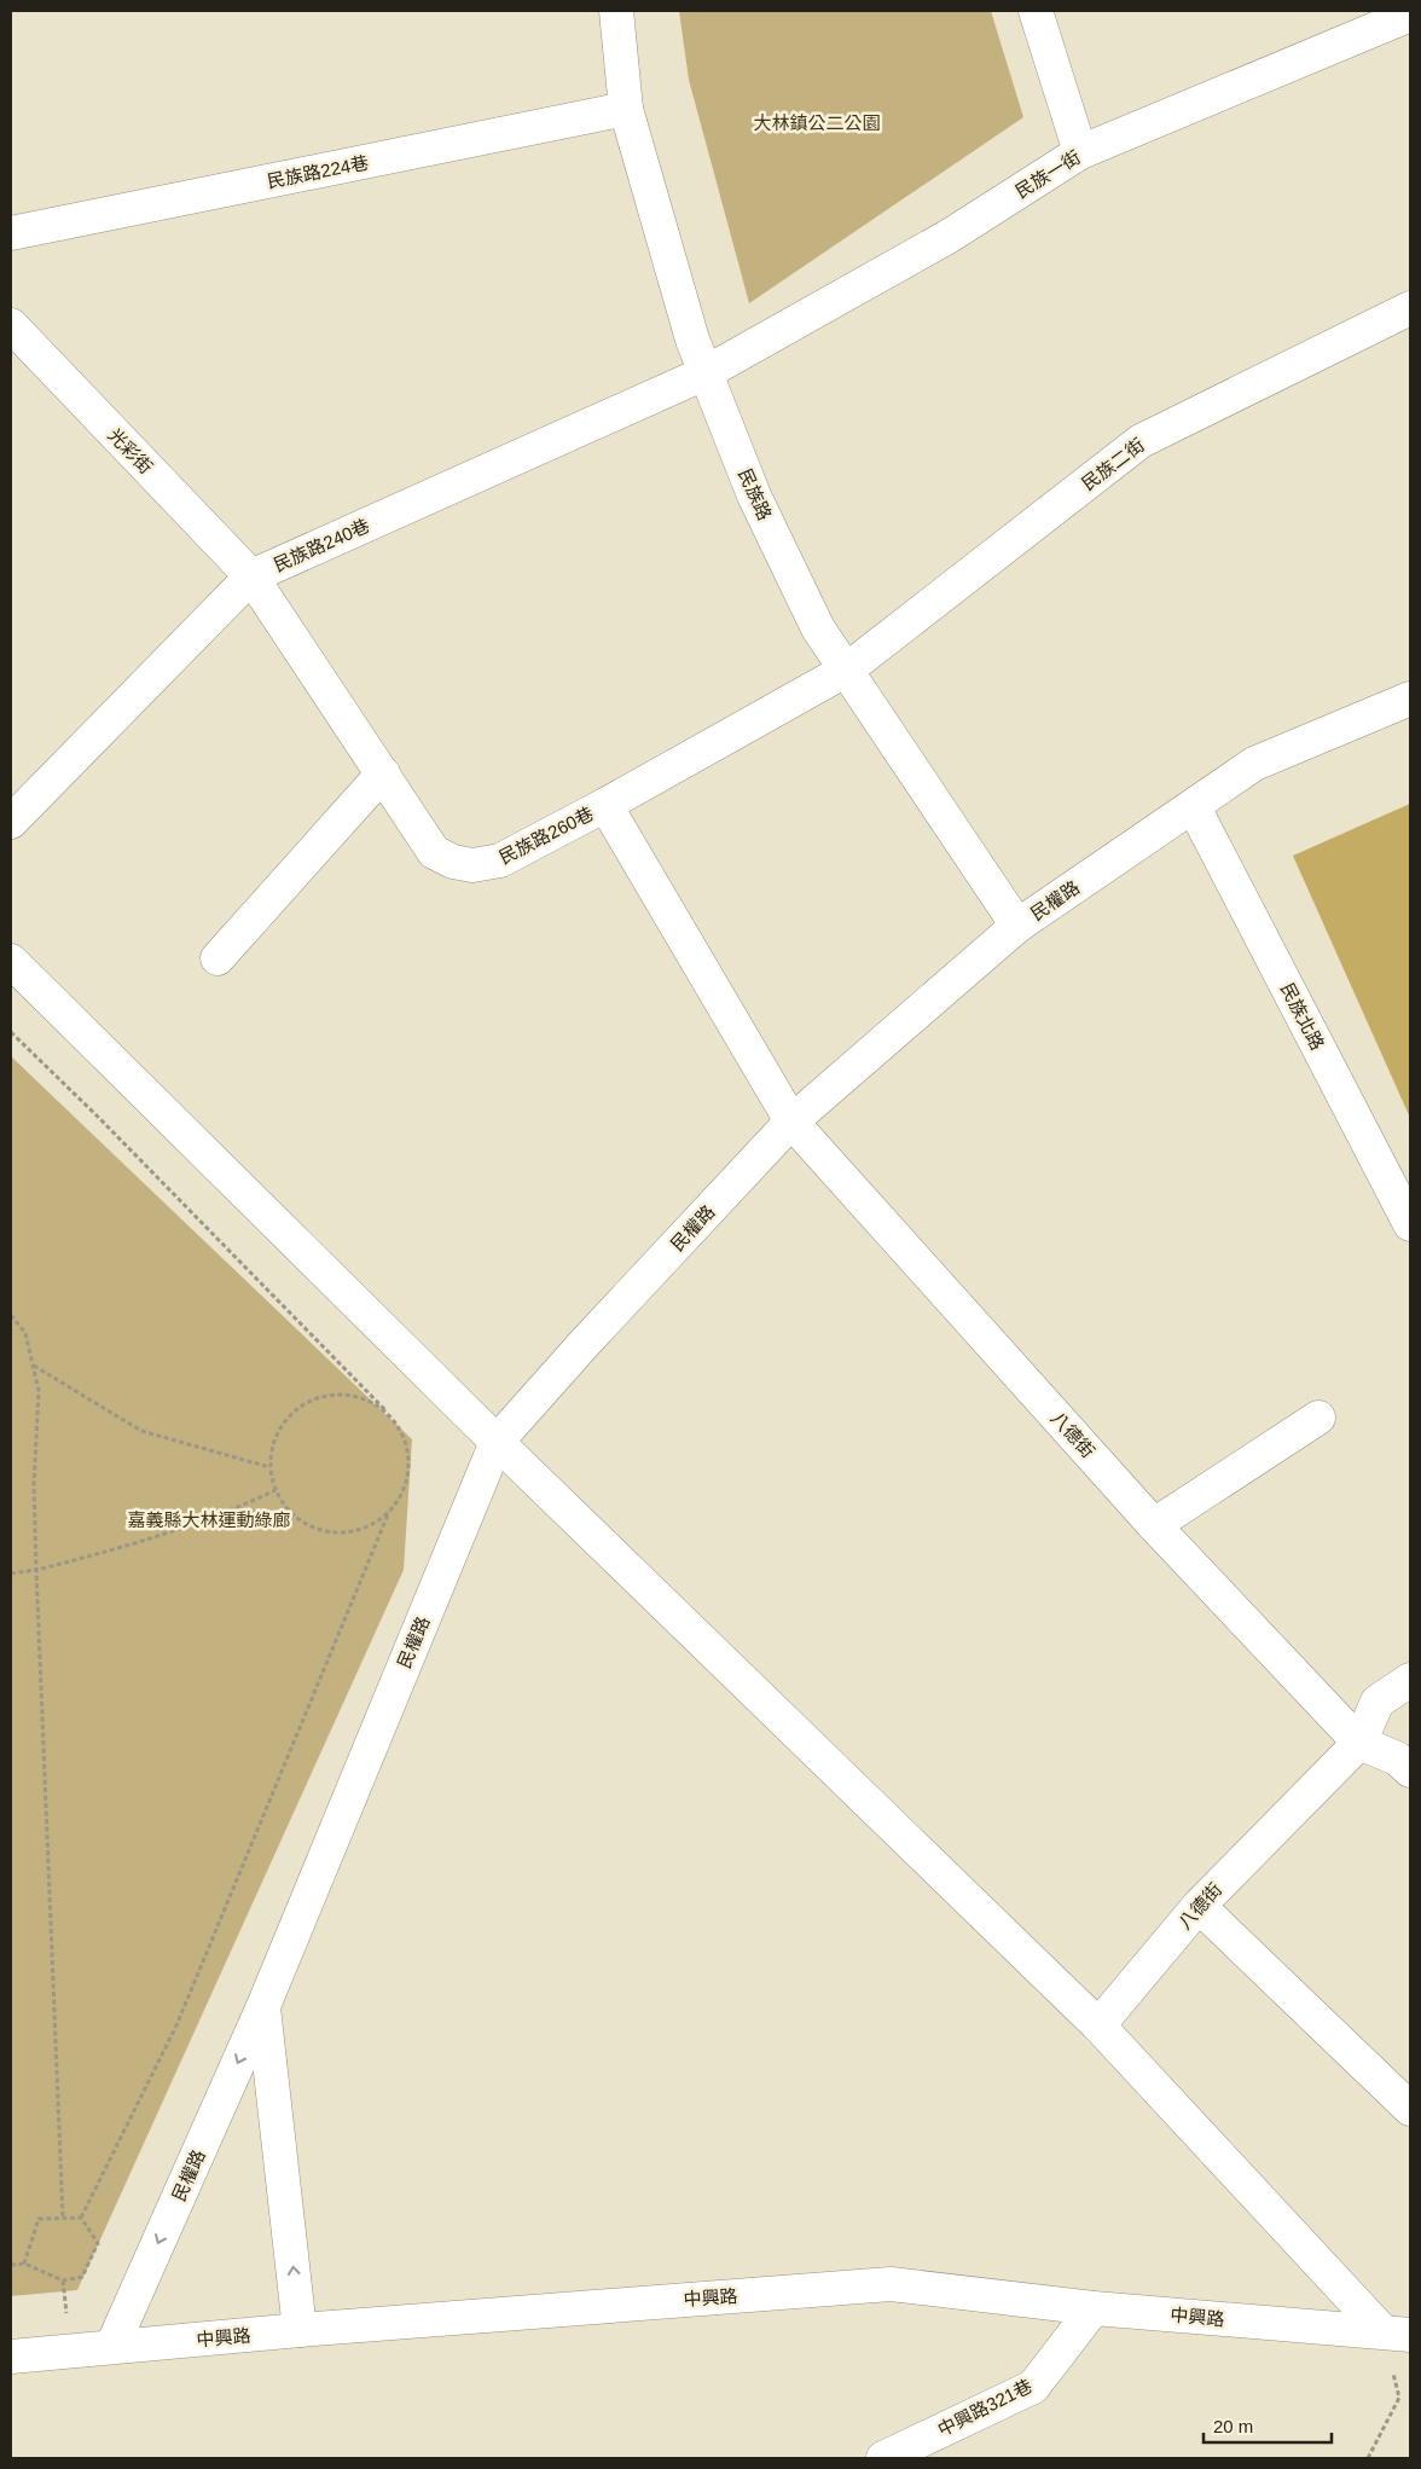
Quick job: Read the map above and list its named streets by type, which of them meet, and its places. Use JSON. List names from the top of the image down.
{
  "streets": {
    "street": [
      "民族路224巷",
      "民族一街",
      "光彩街",
      "民族二街",
      "民族路",
      "民族路240巷",
      "民族路260巷",
      "民權路",
      "民族北路",
      "八德街",
      "中興路",
      "中興路321巷"
    ]
  },
  "crossings": [
    ["民族路224巷", "民族路"],
    ["民族一街", "民族路"],
    ["民族一街", "民族路240巷"],
    ["光彩街", "民族路240巷"],
    ["光彩街", "民族路260巷"],
    ["民族二街", "民族路"],
    ["民族二街", "民族路260巷"],
    ["民族路", "民族路240巷"],
    ["民族路", "民族路260巷"],
    ["民族路", "民權路"],
    ["民族路240巷", "民族路260巷"],
    ["民族路260巷", "八德街"],
    ["民權路", "民族北路"],
    ["民權路", "八德街"],
    ["民權路", "中興路"],
    ["中興路", "中興路321巷"]
  ],
  "parks": ["大林鎮公二公園", "嘉義縣大林運動綠廊"],
  "scale_bar": "20 m"
}
